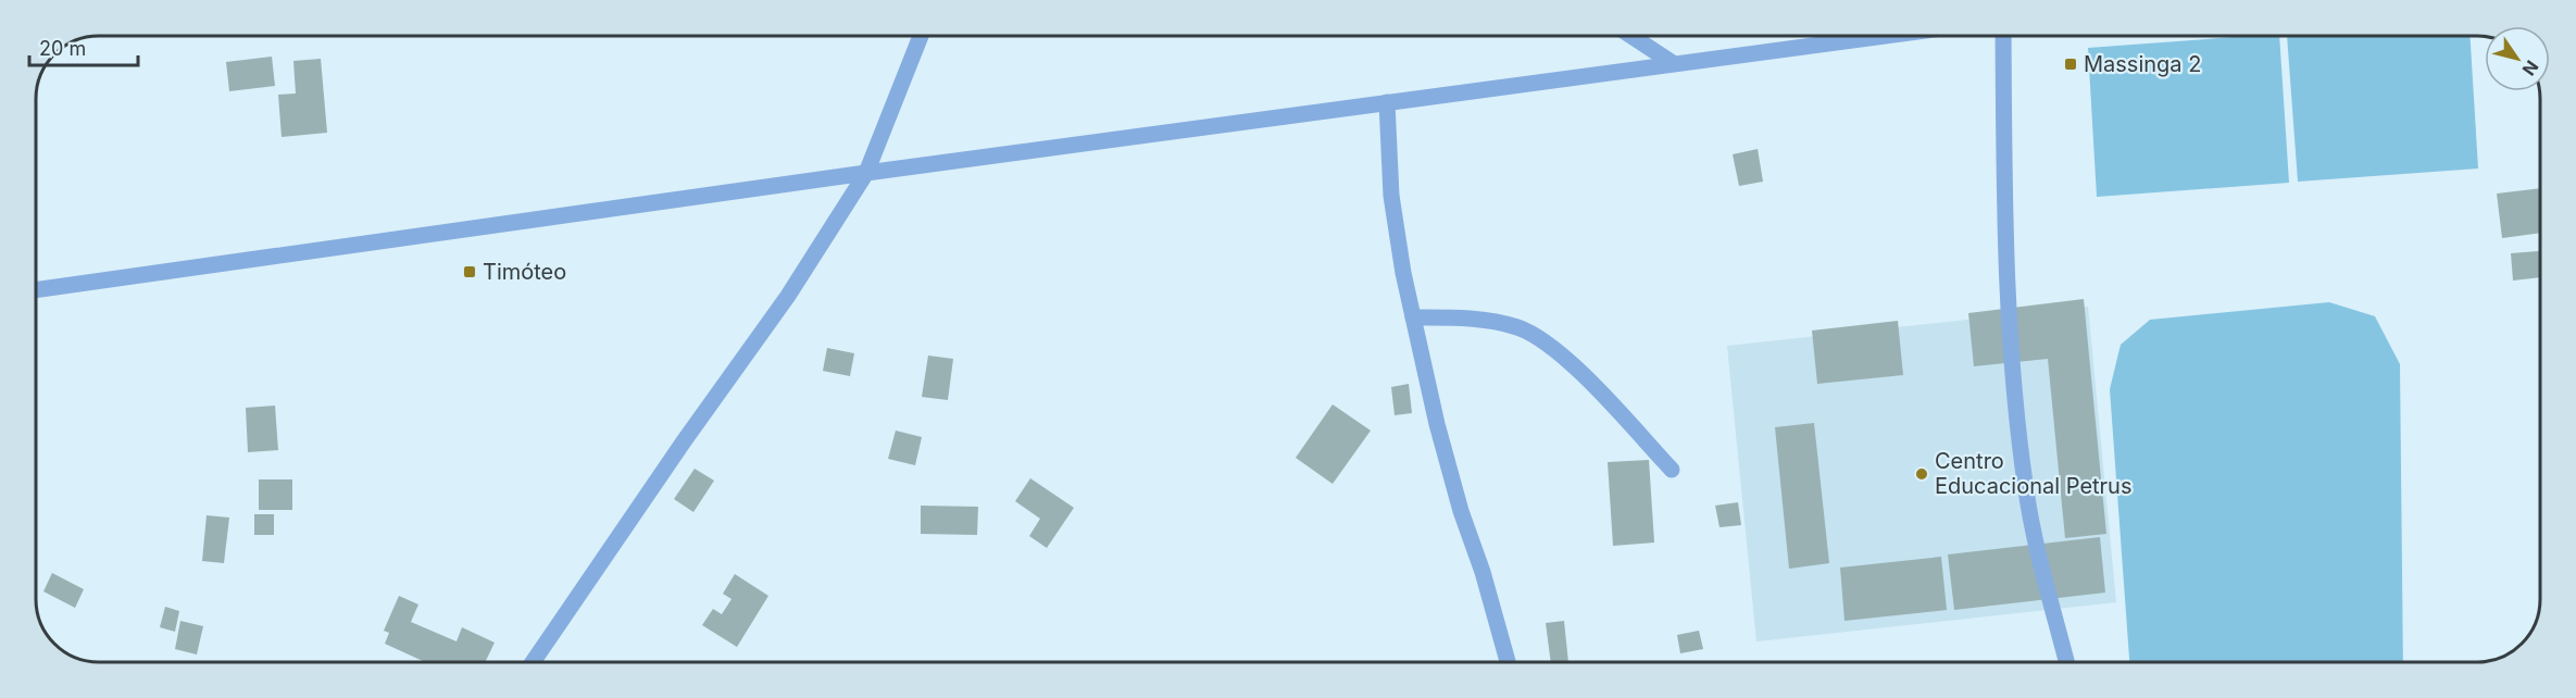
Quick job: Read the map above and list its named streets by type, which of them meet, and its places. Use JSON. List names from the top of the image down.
{
  "places": {
    "transit": ["Massinga 2", "Timóteo"],
    "other": ["Centro Educacional Petrus"]
  },
  "scale_bar": "20 m",
  "north": "bottom right"
}
